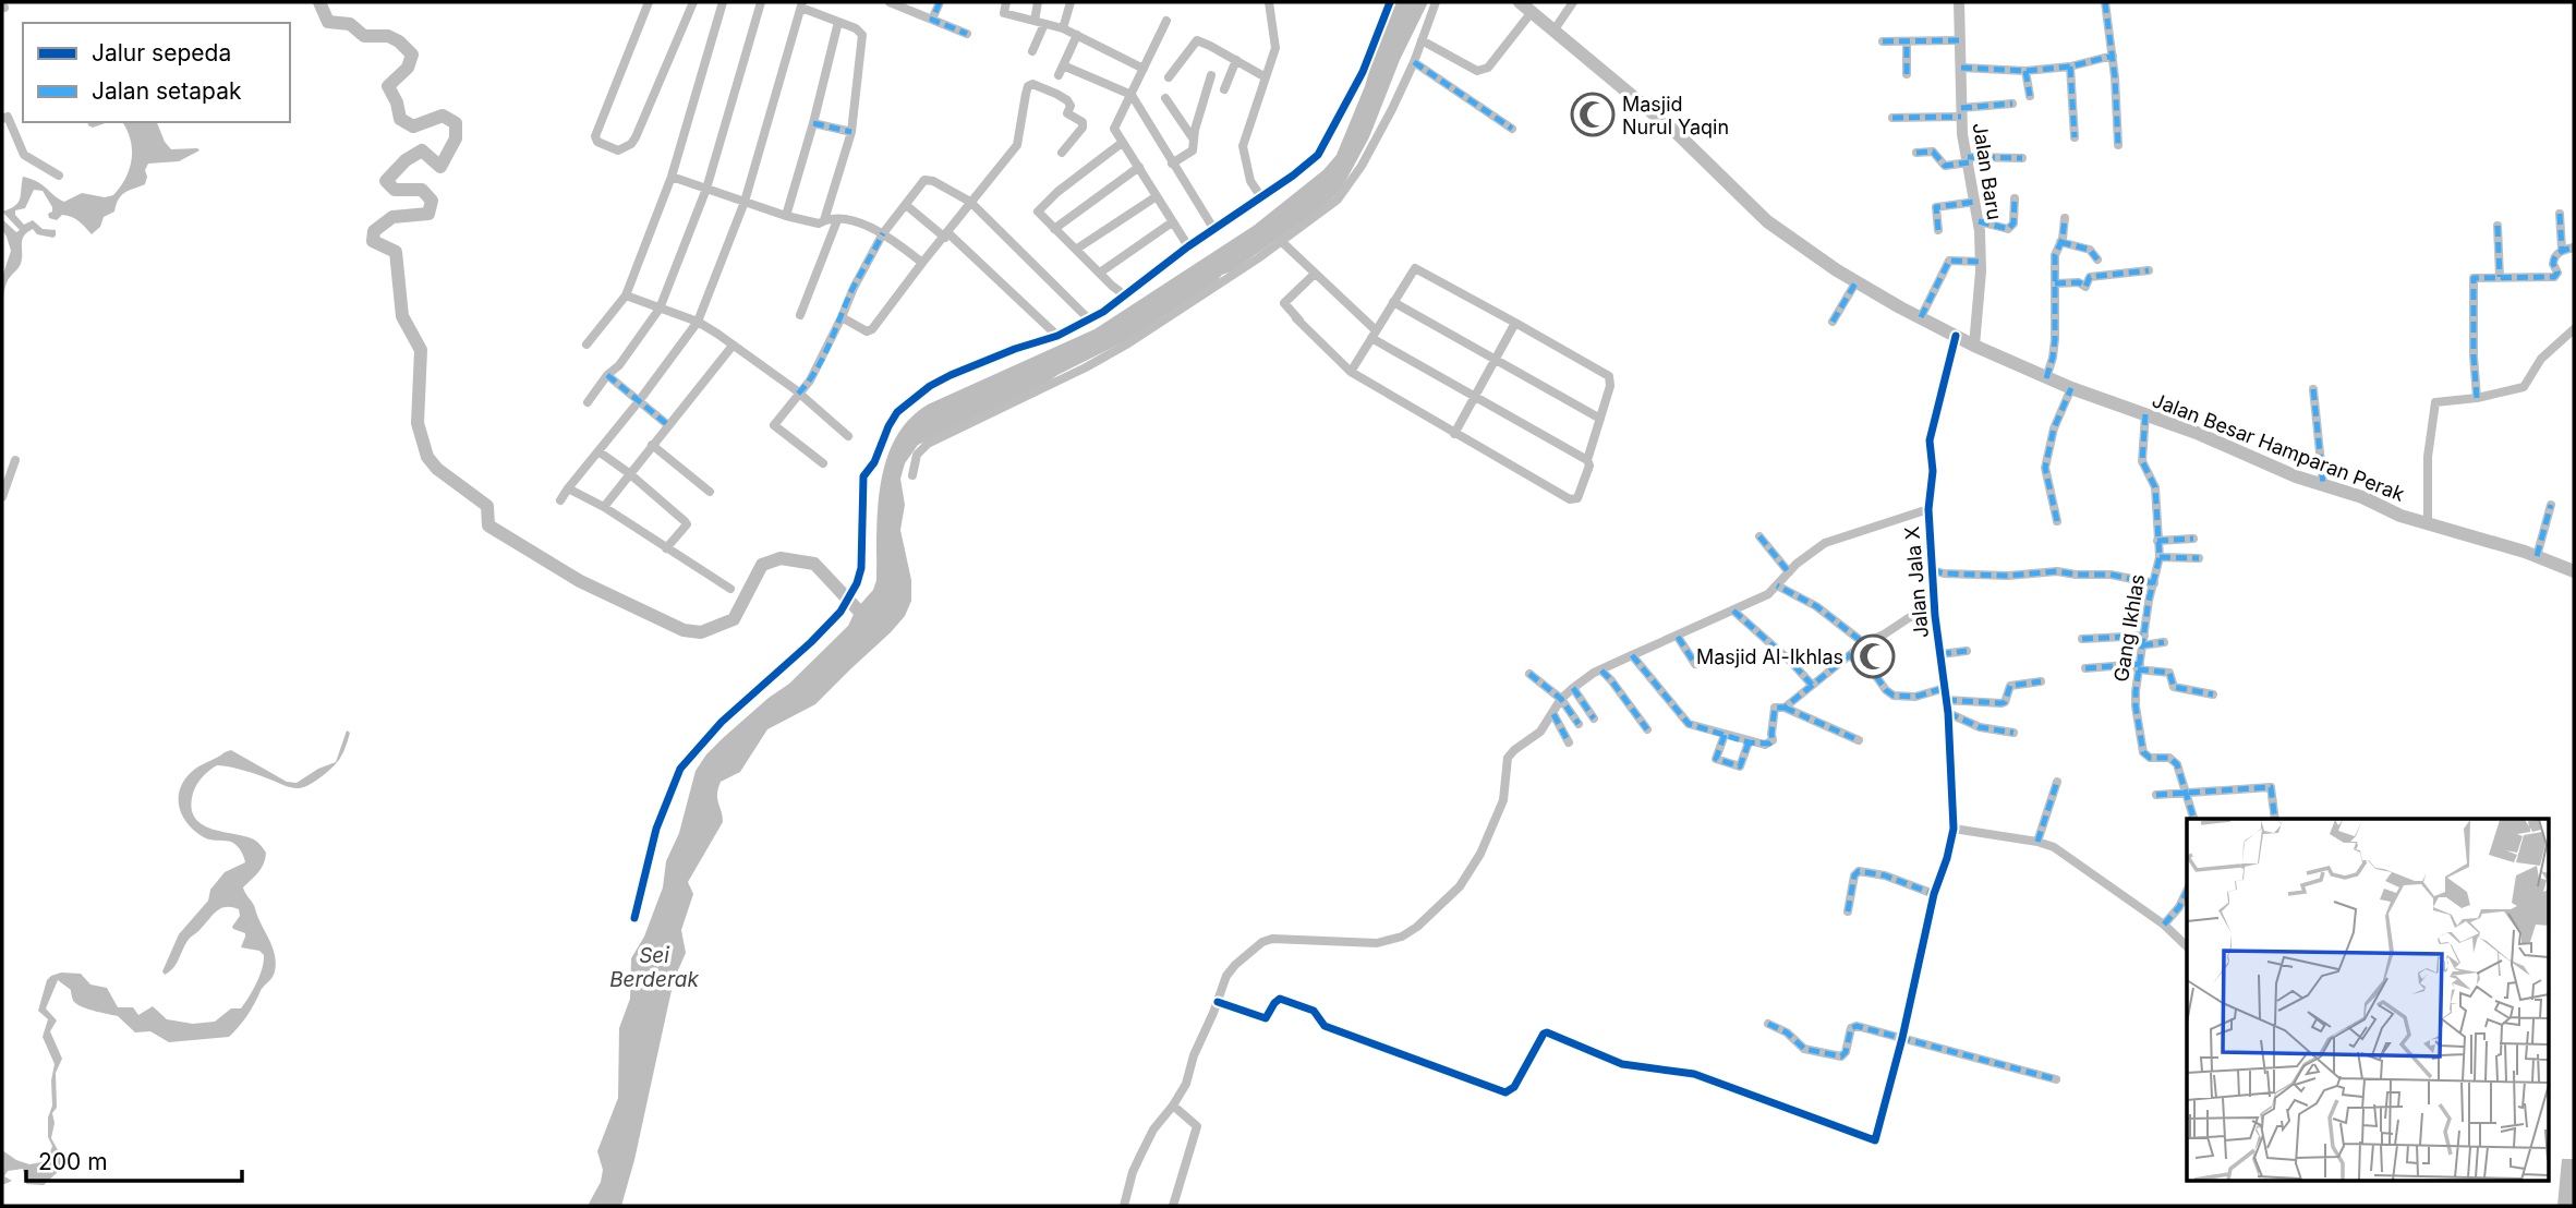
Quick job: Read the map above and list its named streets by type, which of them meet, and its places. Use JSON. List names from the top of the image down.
{
  "streets": {
    "main road": ["Jalan Besar Hamparan Perak"],
    "street": ["Jalan Baru", "Jalan Jala X", "Gang Ikhlas"]
  },
  "crossings": [
    ["Jalan Baru", "Jalan Besar Hamparan Perak"],
    ["Jalan Besar Hamparan Perak", "Jalan Jala X"],
    ["Jalan Besar Hamparan Perak", "Gang Ikhlas"]
  ],
  "water": ["Sei Berderak"],
  "places": {
    "mosque": ["Masjid Nurul Yaqin", "Masjid Al-Ikhlas"]
  },
  "legend": ["Jalur sepeda", "Jalan setapak"],
  "scale_bar": "200 m"
}
